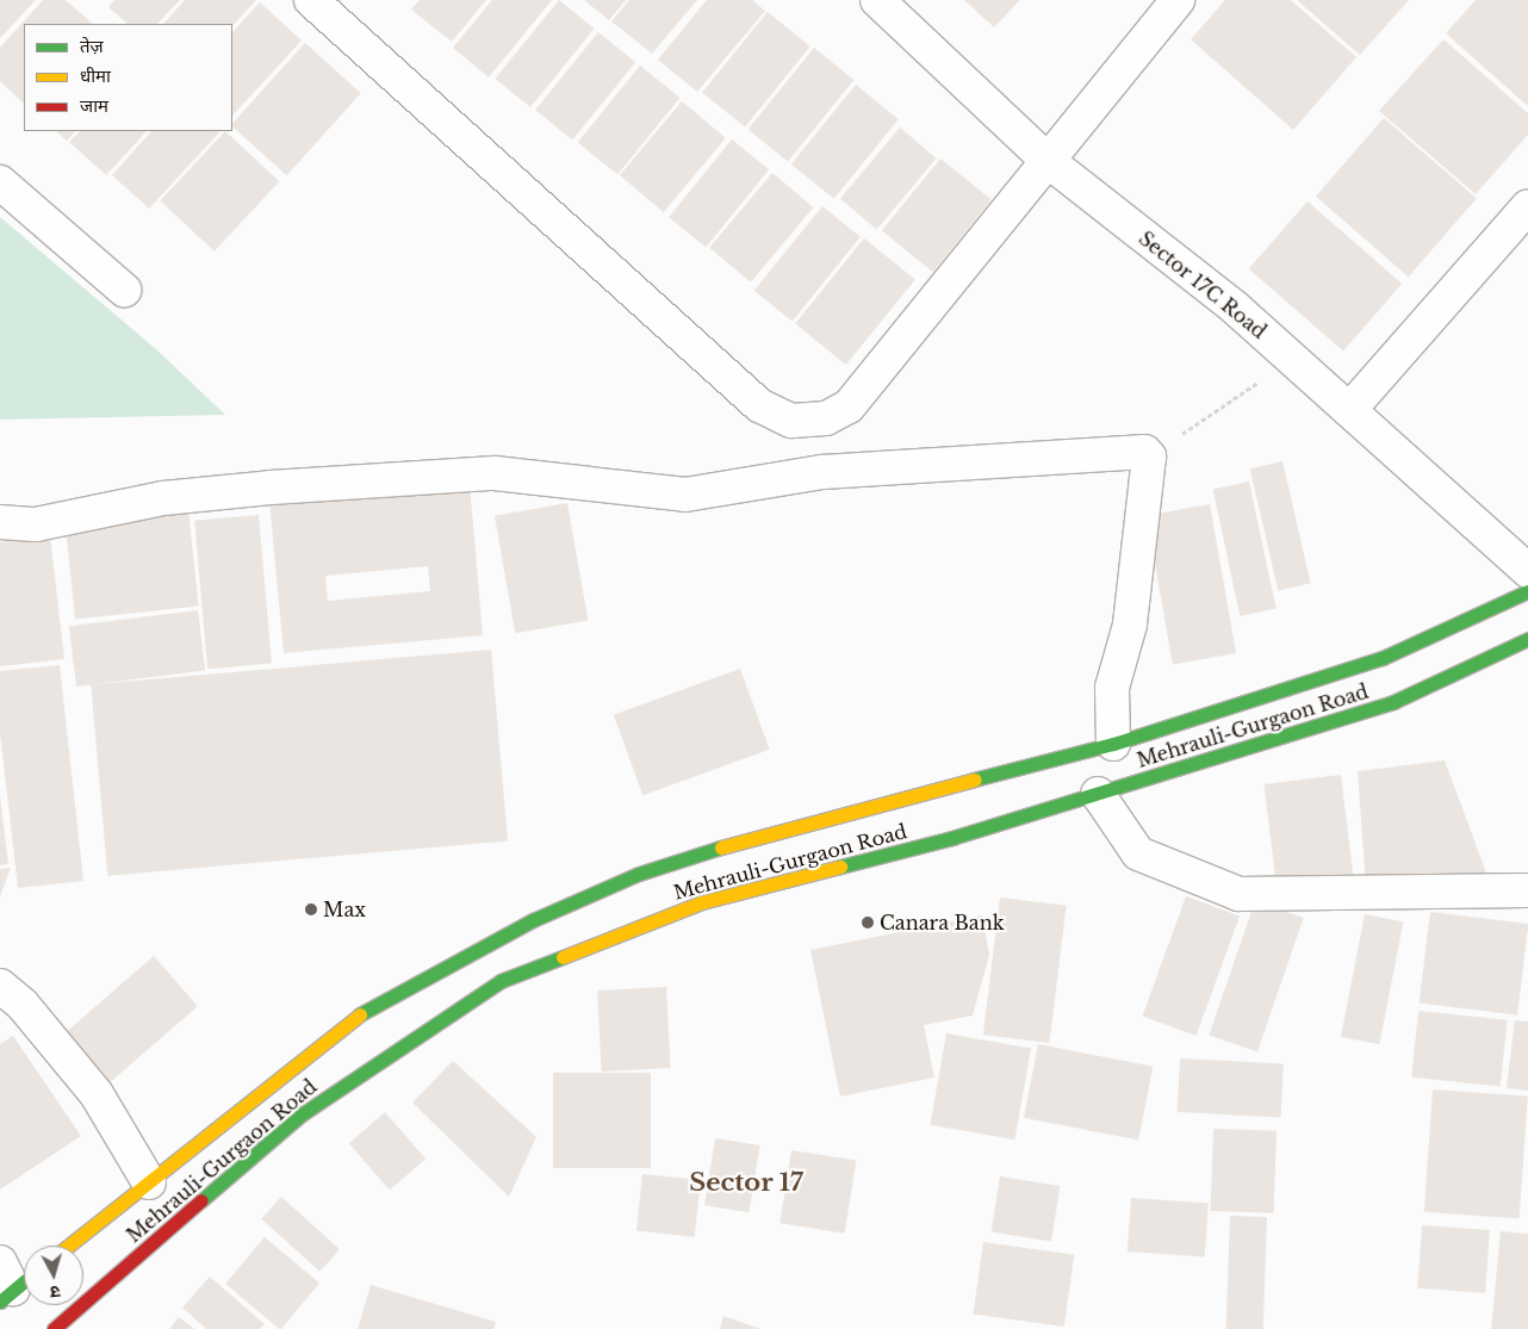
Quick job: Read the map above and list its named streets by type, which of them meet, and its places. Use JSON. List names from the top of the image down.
{
  "streets": {
    "main road": ["Mehrauli-Gurgaon Road"],
    "street": ["Sector 17C Road"]
  },
  "districts": ["Sector 17"],
  "places": ["Max", "Canara Bank"],
  "legend": ["तेज़", "धीमा", "जाम"],
  "north": "bottom"
}
